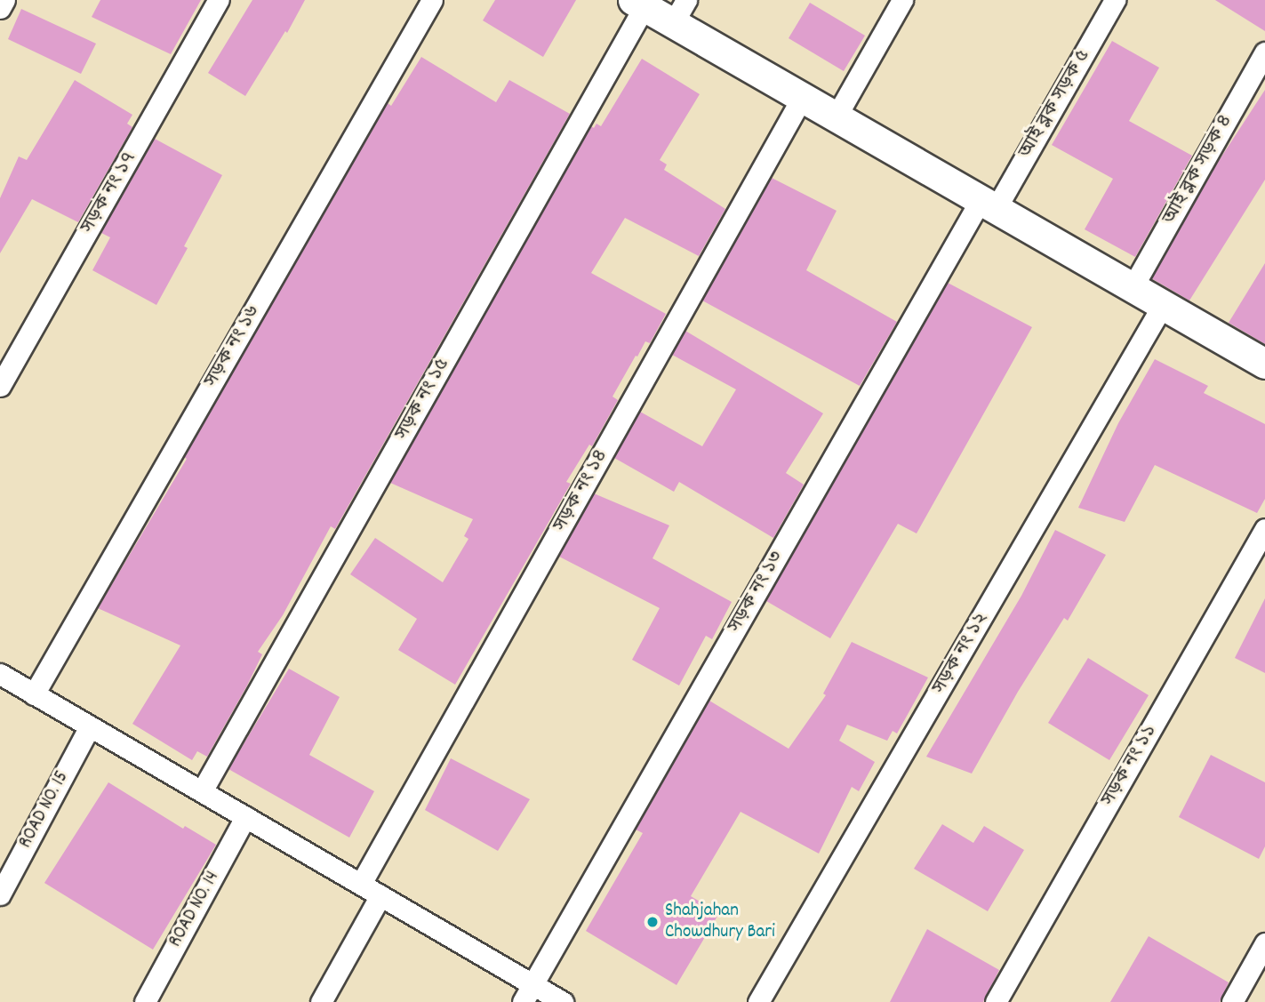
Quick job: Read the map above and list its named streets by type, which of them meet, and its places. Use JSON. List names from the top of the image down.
{
  "streets": {
    "street": [
      "আই ব্লক সড়ক ৫",
      "আই ব্লক সড়ক ৪",
      "সড়ক নং ১৭",
      "সড়ক নং ১৬",
      "সড়ক নং ১৫",
      "সড়ক নং ১৪",
      "সড়ক নং ১৩",
      "সড়ক নং ১২",
      "সড়ক নং ১১",
      "ROAD NO. 15",
      "ROAD NO. 14"
    ]
  },
  "crossings": [
    ["আই ব্লক সড়ক ৫", "সড়ক নং ১৩"]
  ],
  "places": ["Shahjahan Chowdhury Bari"]
}
